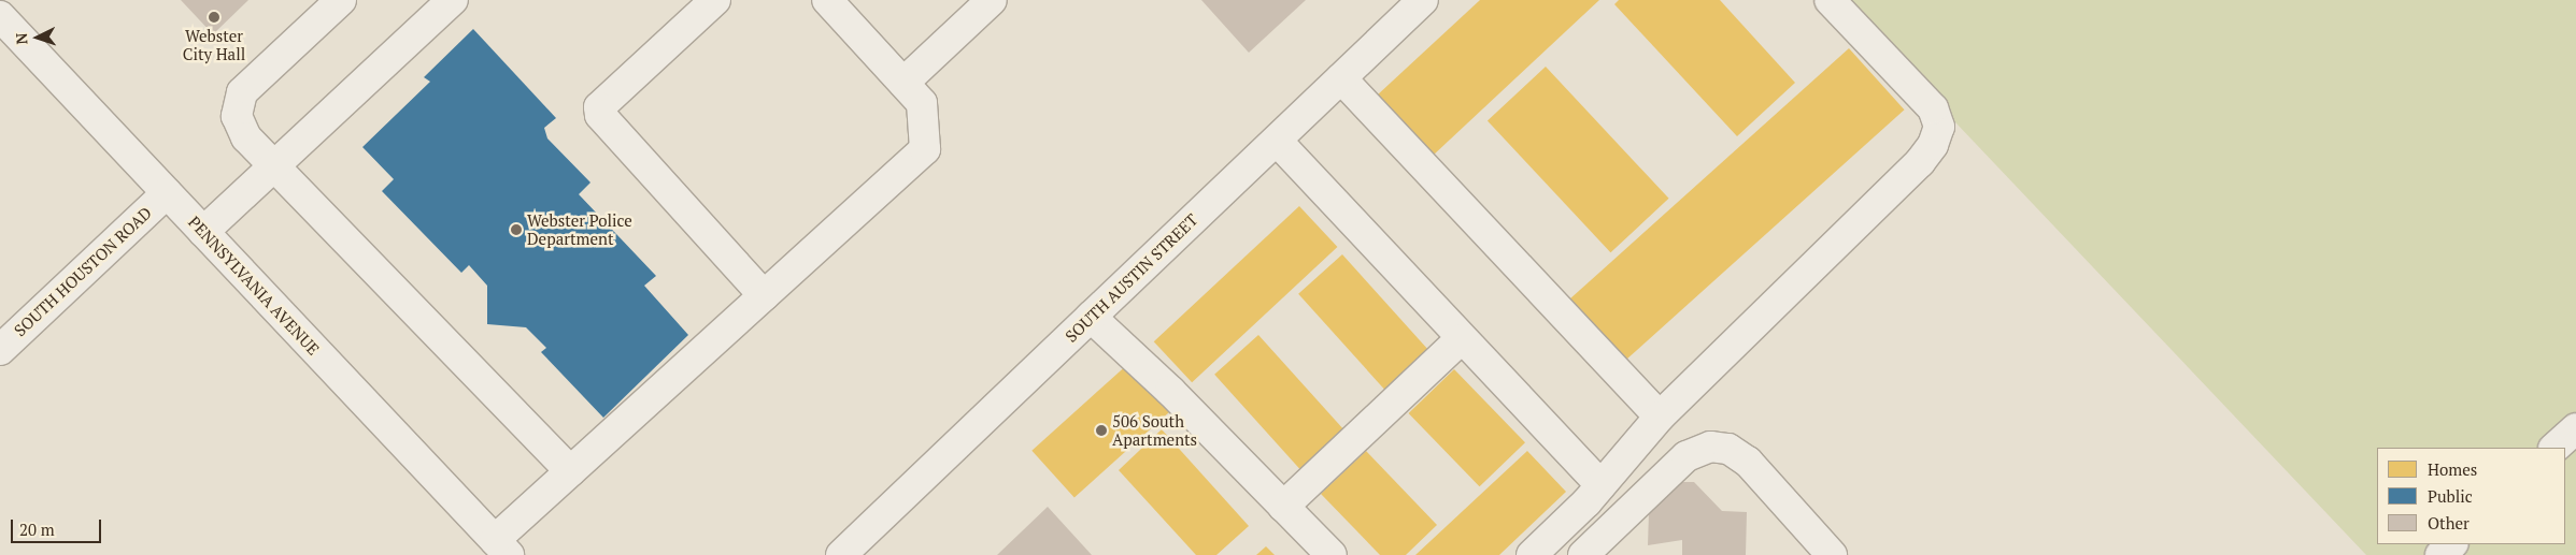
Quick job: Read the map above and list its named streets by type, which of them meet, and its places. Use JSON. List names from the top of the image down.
{
  "streets": {
    "street": ["SOUTH HOUSTON ROAD", "SOUTH AUSTIN STREET", "PENNSYLVANIA AVENUE"]
  },
  "crossings": [
    ["SOUTH HOUSTON ROAD", "PENNSYLVANIA AVENUE"]
  ],
  "places": ["Webster City Hall", "Webster Police Department", "506 South Apartments"],
  "legend": ["Homes", "Public", "Other"],
  "scale_bar": "20 m",
  "north": "left"
}
